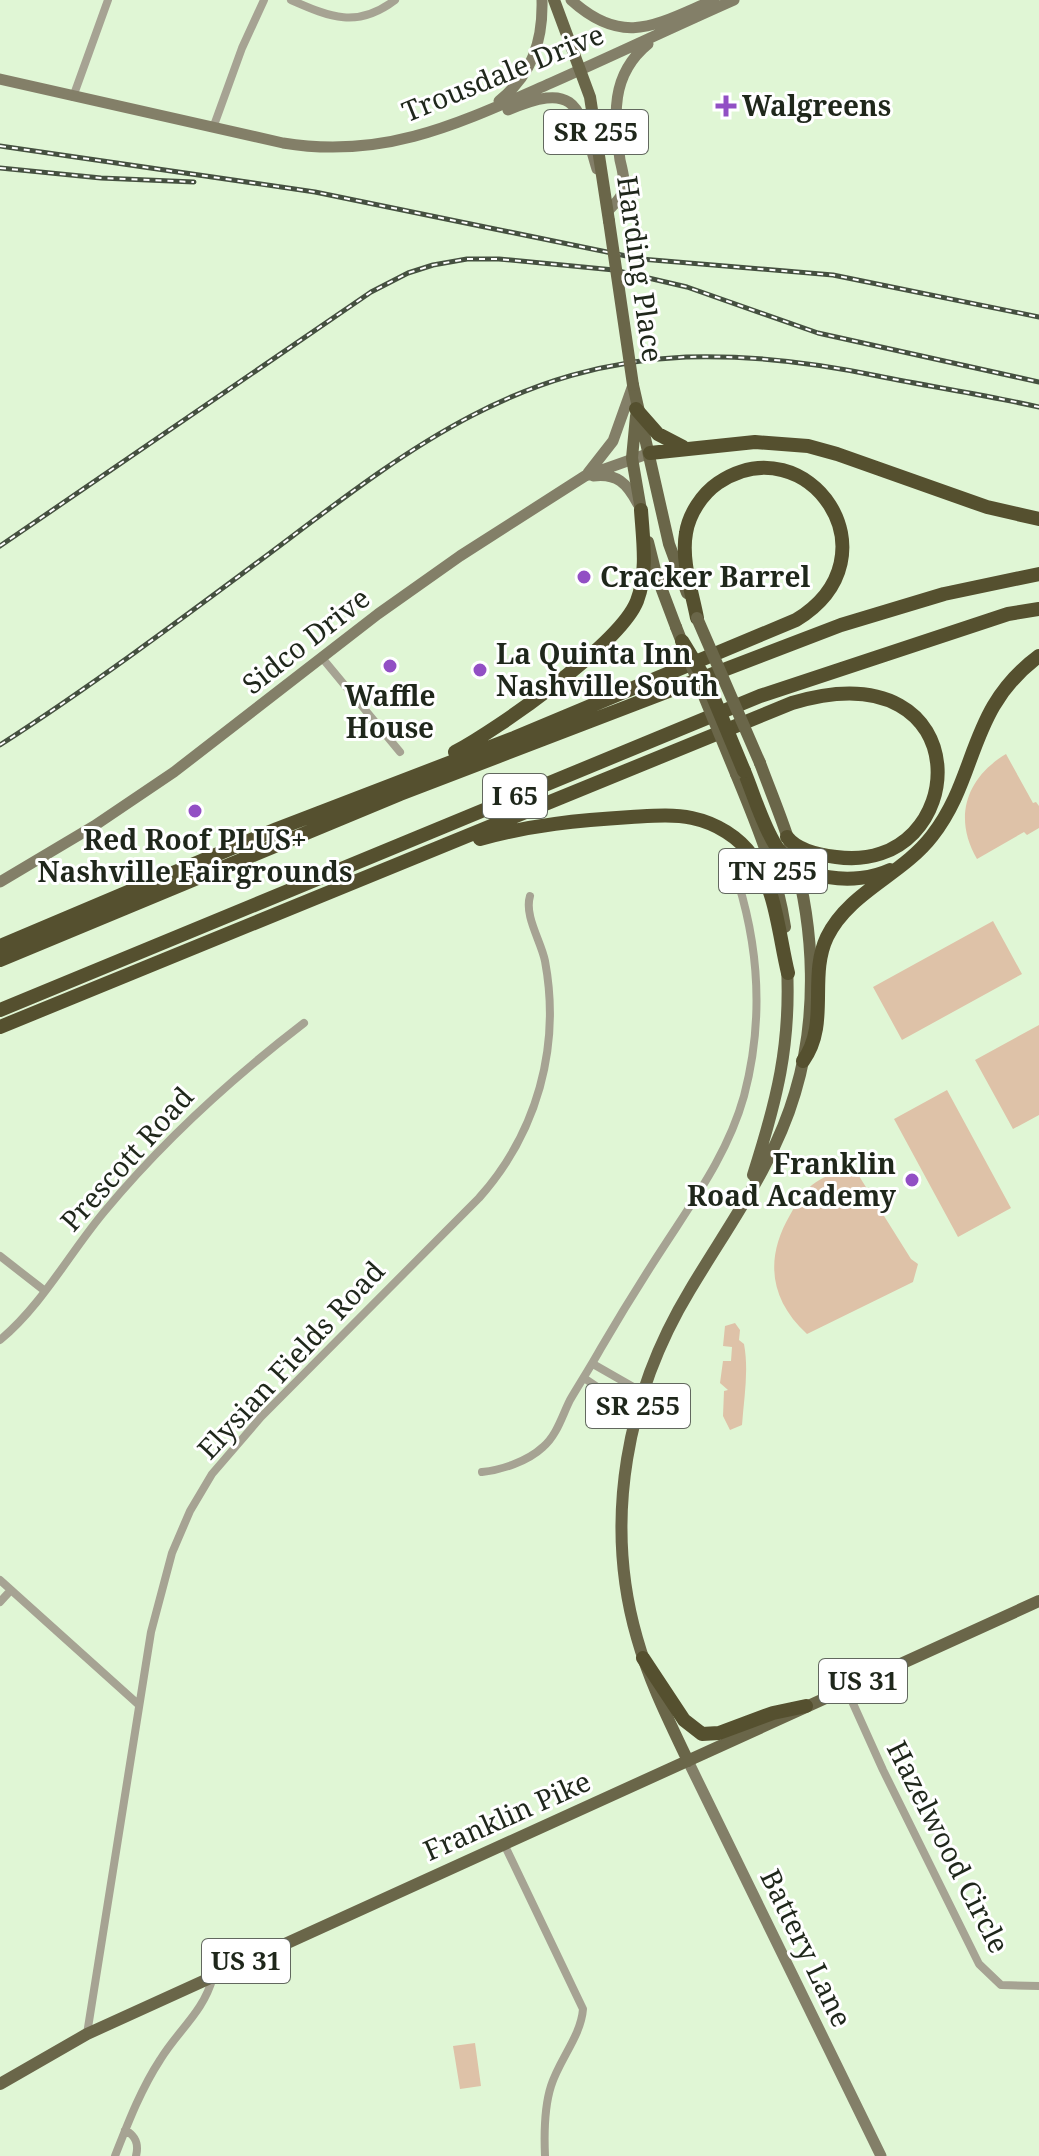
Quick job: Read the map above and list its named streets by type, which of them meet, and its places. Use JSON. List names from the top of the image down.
{
  "streets": {
    "highway": ["I 65"],
    "main road": [
      "SR 255",
      "Harding Place",
      "TN 255",
      "US 31",
      "Franklin Pike"
    ],
    "street": [
      "Trousdale Drive",
      "Sidco Drive",
      "Prescott Road",
      "Elysian Fields Road",
      "Hazelwood Circle",
      "Battery Lane"
    ]
  },
  "crossings": [
    ["Trousdale Drive", "Harding Place"],
    ["Harding Place", "Sidco Drive"],
    ["Harding Place", "Franklin Pike"],
    ["Harding Place", "Battery Lane"],
    ["Elysian Fields Road", "Franklin Pike"],
    ["Franklin Pike", "Hazelwood Circle"],
    ["Franklin Pike", "Battery Lane"]
  ],
  "places": {
    "health": ["Walgreens"],
    "other": [
      "Cracker Barrel",
      "Waffle House",
      "La Quinta Inn Nashville South",
      "Red Roof PLUS+ Nashville Fairgrounds",
      "Franklin Road Academy"
    ]
  }
}
